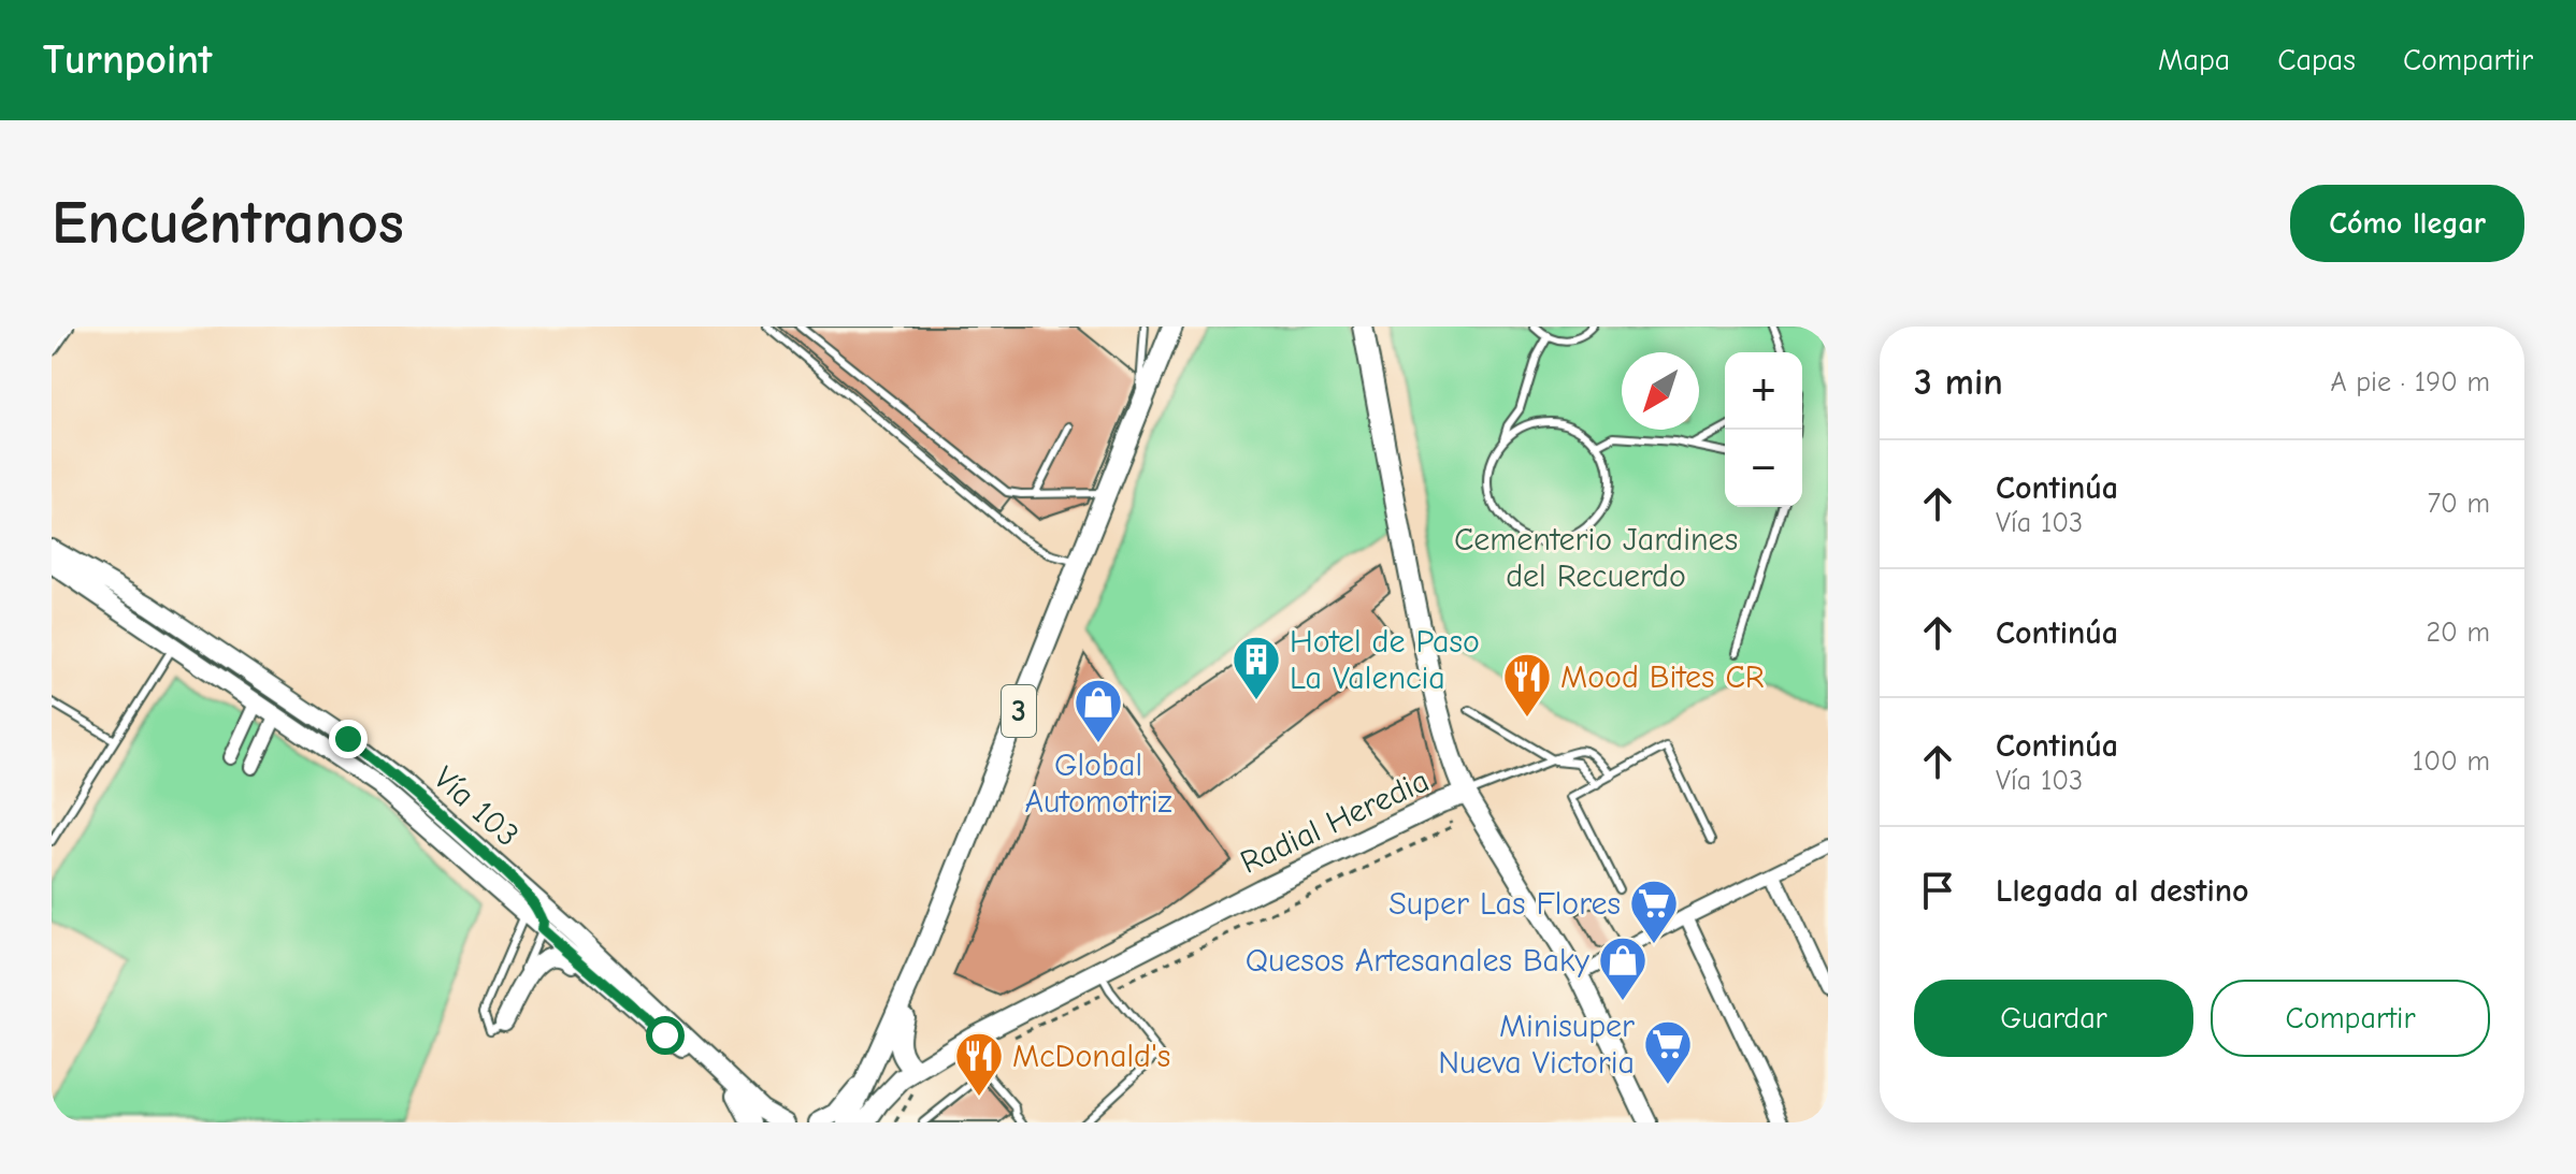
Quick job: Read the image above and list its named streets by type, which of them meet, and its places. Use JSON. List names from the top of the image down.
{
  "streets": {
    "main road": ["3", "Vía 103", "Radial Heredia"]
  },
  "parks": ["Cementerio Jardines del Recuerdo"],
  "places": {
    "building": ["Hotel de Paso La Valencia"],
    "restaurant": ["Mood Bites CR", "McDonald's"],
    "shop": ["Global Automotriz", "Quesos Artesanales Baky"],
    "supermarket": ["Super Las Flores", "Minisuper Nueva Victoria"]
  },
  "north": "bottom left",
  "page": {
    "header": "Turnpoint",
    "nav": ["Mapa", "Capas", "Compartir"],
    "buttons": [
      "Cómo llegar",
      ["Guardar", "Compartir"]
    ],
    "title": "Encuéntranos",
    "heading": ["3 min", "A pie · 190 m"],
    "map_buttons": ["+", "−"],
    "list": [
      ["Continúa", "Vía 103", "70 m"],
      ["Continúa", "20 m"],
      ["Continúa", "Vía 103", "100 m"],
      "Llegada al destino"
    ]
  }
}
